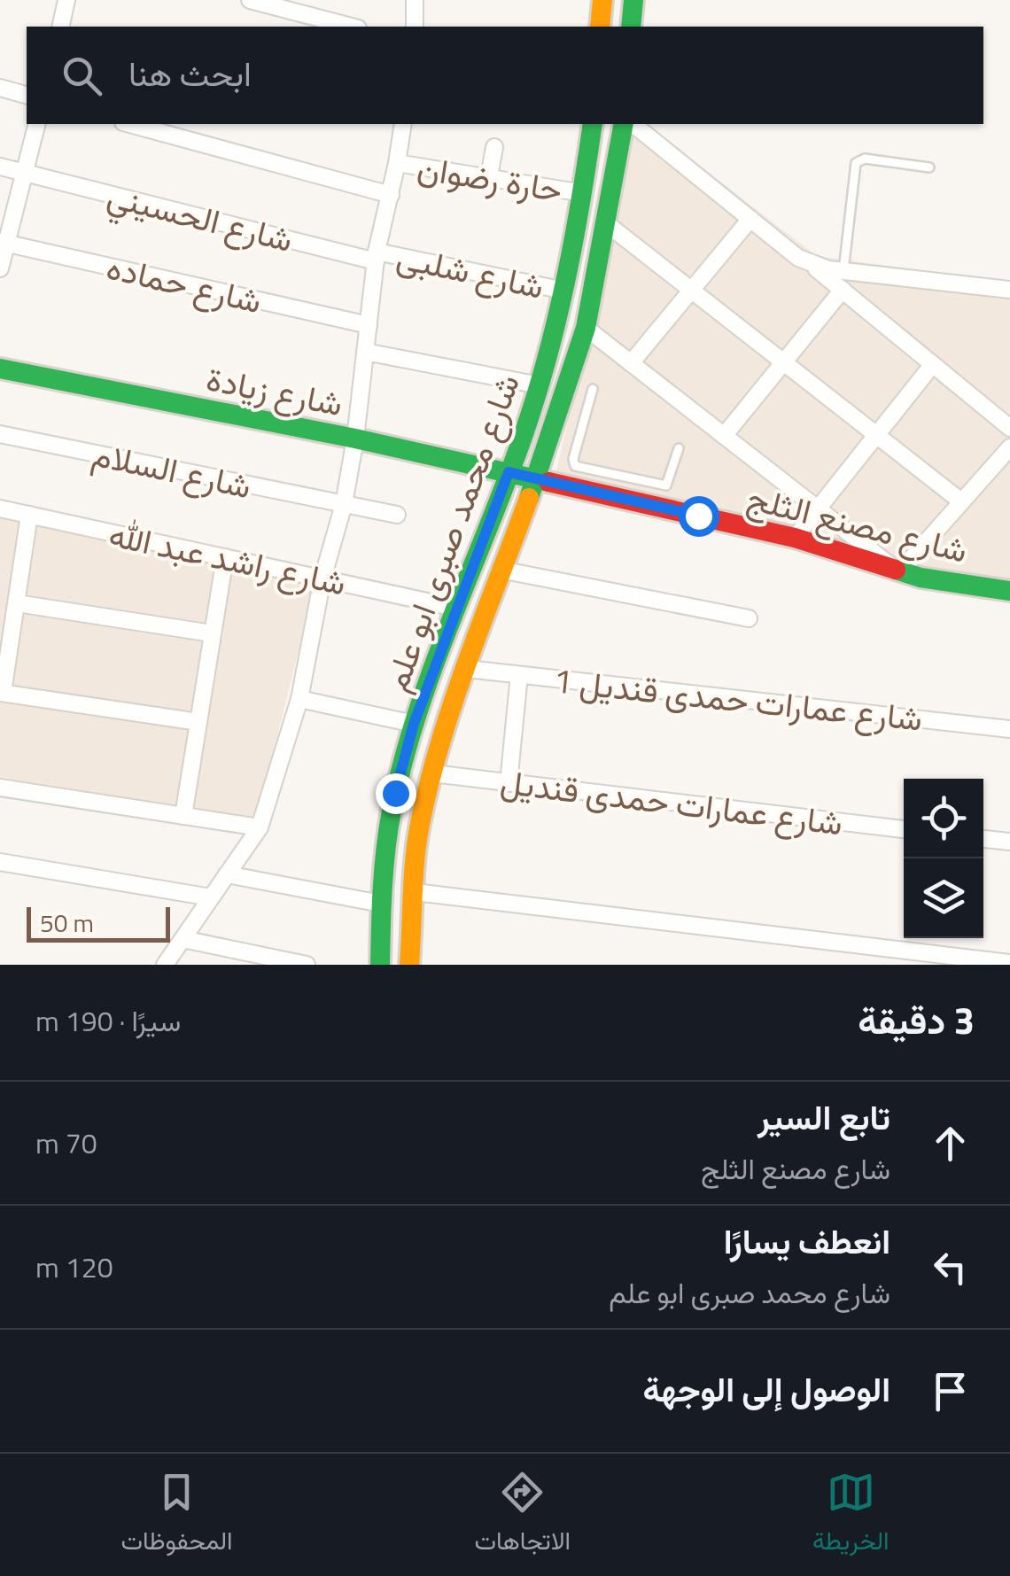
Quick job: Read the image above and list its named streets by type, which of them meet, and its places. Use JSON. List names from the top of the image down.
{
  "streets": {
    "street": [
      "حارة رضوان",
      "شارع الحسيني",
      "شارع شلبى",
      "شارع حماده",
      "شارع زيادة",
      "شارع السلام",
      "شارع مصنع الثلج",
      "شارع محمد صبرى ابو علم",
      "شارع راشد عبد الله",
      "شارع عمارات حمدى قنديل 1",
      "شارع عمارات حمدى قنديل"
    ]
  },
  "crossings": [
    ["حارة رضوان", "شارع محمد صبرى ابو علم"],
    ["شارع الحسيني", "شارع شلبى"],
    ["شارع شلبى", "شارع محمد صبرى ابو علم"],
    ["شارع زيادة", "شارع مصنع الثلج"],
    ["شارع زيادة", "شارع محمد صبرى ابو علم"],
    ["شارع مصنع الثلج", "شارع محمد صبرى ابو علم"],
    ["شارع محمد صبرى ابو علم", "شارع راشد عبد الله"],
    ["شارع محمد صبرى ابو علم", "شارع عمارات حمدى قنديل 1"],
    ["شارع محمد صبرى ابو علم", "شارع عمارات حمدى قنديل"]
  ],
  "scale_bar": "50 m",
  "page": {
    "search": "ابحث هنا",
    "scale": "50 m",
    "heading": ["3 دقيقة", "سيرًا · 190 m"],
    "list": [
      ["تابع السير", "شارع مصنع الثلج", "70 m"],
      ["انعطف يسارًا", "شارع محمد صبرى ابو علم", "120 m"],
      "الوصول إلى الوجهة"
    ],
    "nav": ["الخريطة", "الاتجاهات", "المحفوظات"]
  }
}
